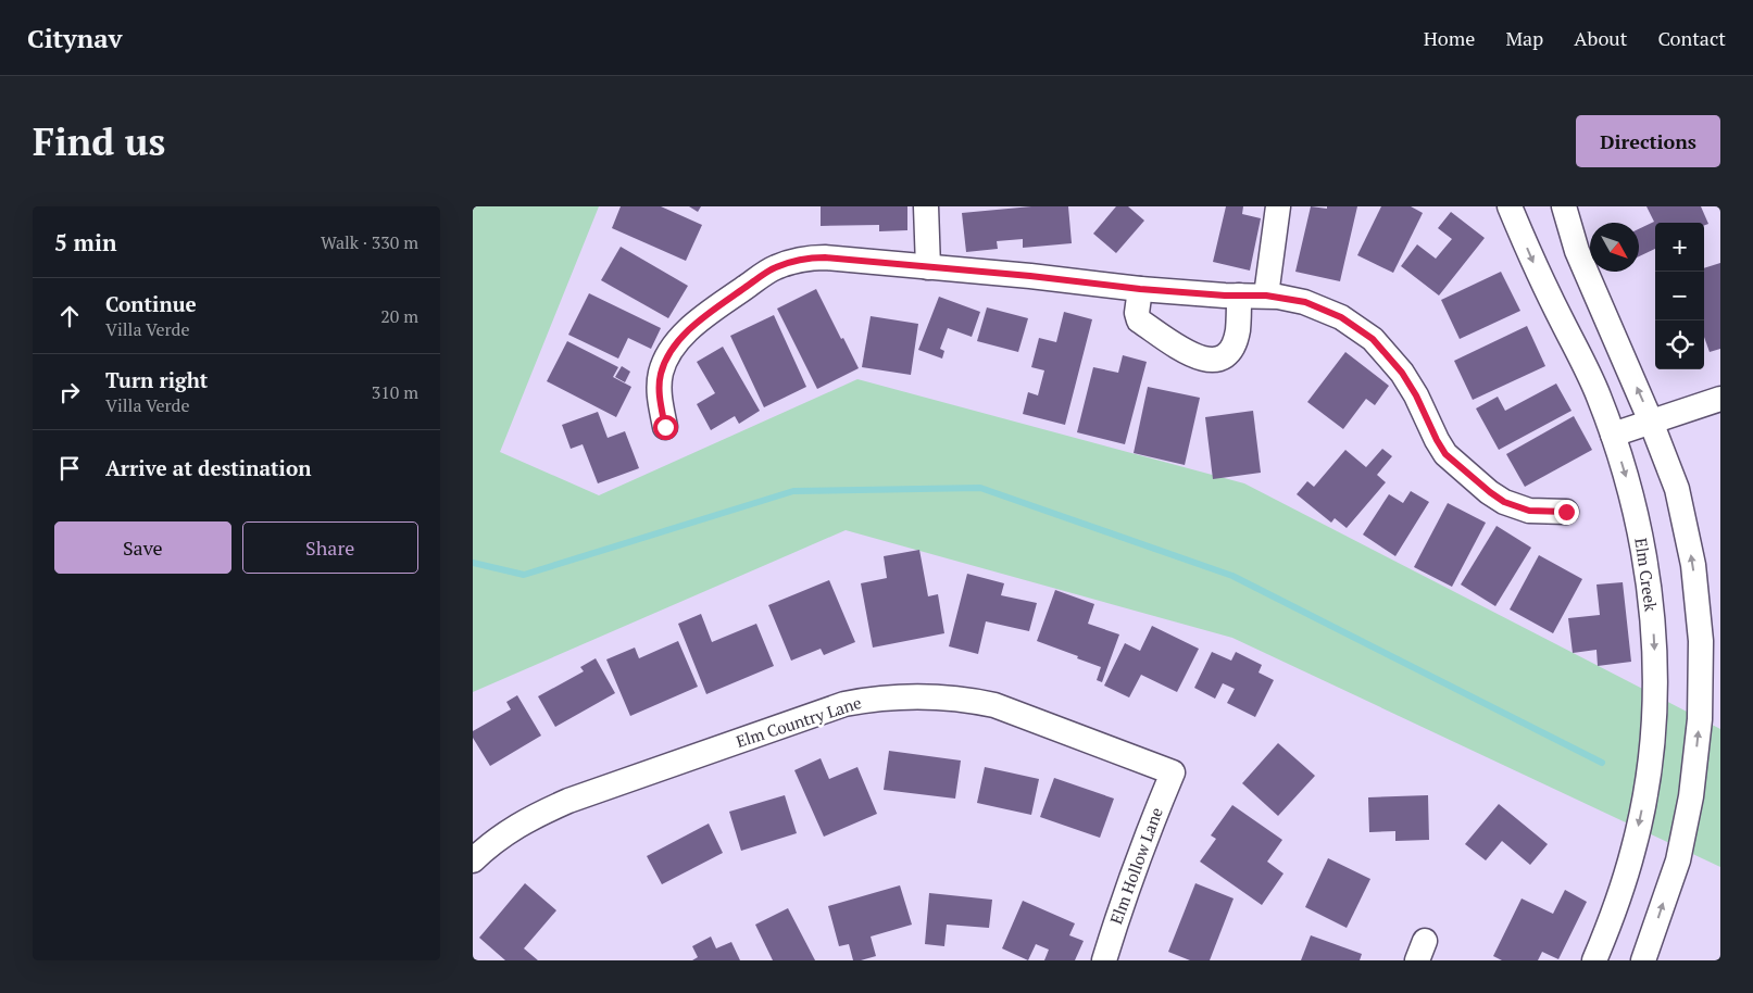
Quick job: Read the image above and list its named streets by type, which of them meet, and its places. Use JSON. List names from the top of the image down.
{
  "streets": {
    "street": ["Elm Creek", "Elm Country Lane", "Elm Hollow Lane"]
  },
  "crossings": [
    ["Elm Country Lane", "Elm Hollow Lane"]
  ],
  "north": "bottom right",
  "page": {
    "header": "Citynav",
    "nav": [
      "Home",
      "Map",
      "About",
      "Contact"
    ],
    "buttons": [
      "Directions",
      ["Save", "Share"]
    ],
    "title": "Find us",
    "heading": ["5 min", "Walk · 330 m"],
    "map_buttons": ["+", "−"],
    "list": [
      ["Continue", "Villa Verde", "20 m"],
      ["Turn right", "Villa Verde", "310 m"],
      "Arrive at destination"
    ]
  }
}
